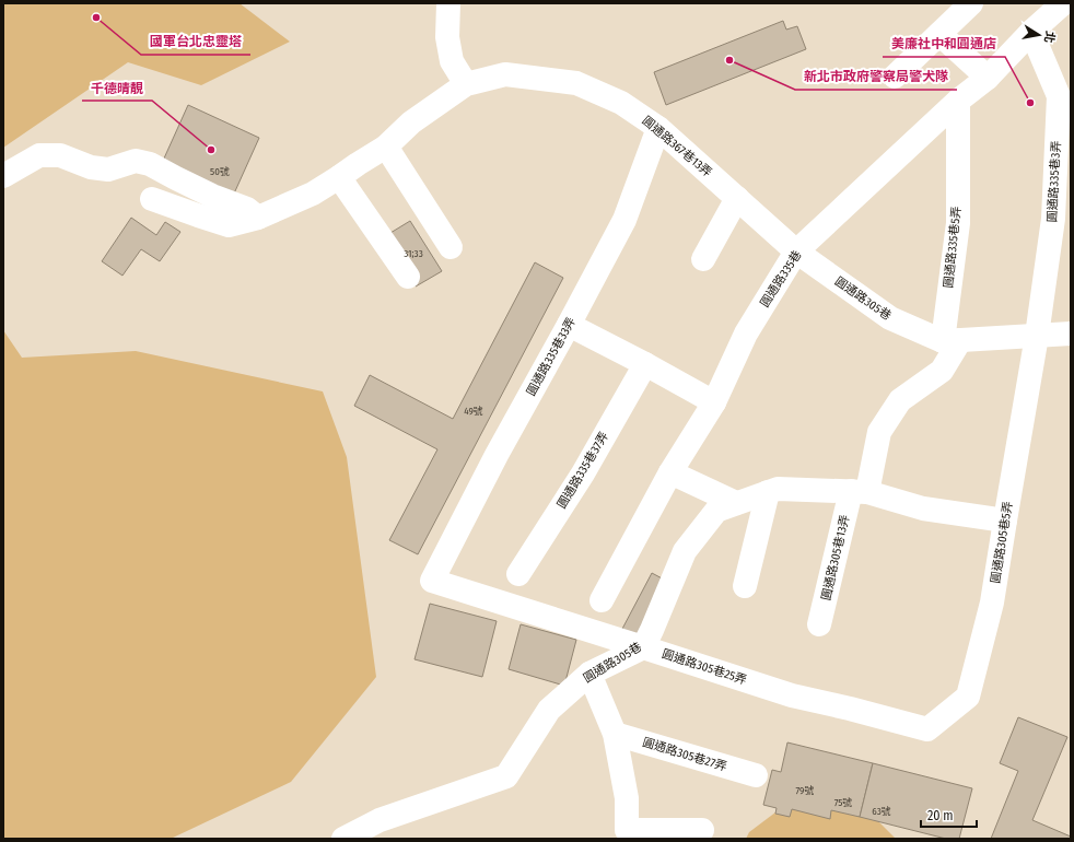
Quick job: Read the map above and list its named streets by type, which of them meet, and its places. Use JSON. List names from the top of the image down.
{
  "streets": {
    "street": [
      "圓通路367巷13弄",
      "圓通路335巷3弄",
      "圓通路335巷5弄",
      "圓通路335巷",
      "圓通路305巷",
      "圓通路335巷33弄",
      "圓通路335巷37弄",
      "圓通路305巷5弄",
      "圓通路305巷13弄",
      "圓通路305巷25弄",
      "圓通路305巷27弄"
    ]
  },
  "crossings": [
    ["圓通路367巷13弄", "圓通路335巷"],
    ["圓通路367巷13弄", "圓通路305巷"],
    ["圓通路367巷13弄", "圓通路335巷33弄"],
    ["圓通路335巷3弄", "圓通路335巷"],
    ["圓通路335巷3弄", "圓通路305巷"],
    ["圓通路335巷3弄", "圓通路305巷5弄"],
    ["圓通路335巷5弄", "圓通路335巷"],
    ["圓通路335巷5弄", "圓通路305巷"],
    ["圓通路335巷", "圓通路305巷"],
    ["圓通路305巷", "圓通路305巷5弄"],
    ["圓通路305巷", "圓通路305巷13弄"],
    ["圓通路305巷", "圓通路305巷25弄"],
    ["圓通路335巷33弄", "圓通路305巷25弄"],
    ["圓通路305巷5弄", "圓通路305巷25弄"]
  ],
  "places": [
    "國軍台北忠靈塔",
    "新北市政府警察局警犬隊",
    "美廉社中和圓通店",
    "千德晴靚"
  ],
  "house_numbers": [
    "50號",
    "31;33",
    "49號",
    "79號",
    "75號",
    "63號"
  ],
  "scale_bar": "20 m",
  "north": "right"
}
